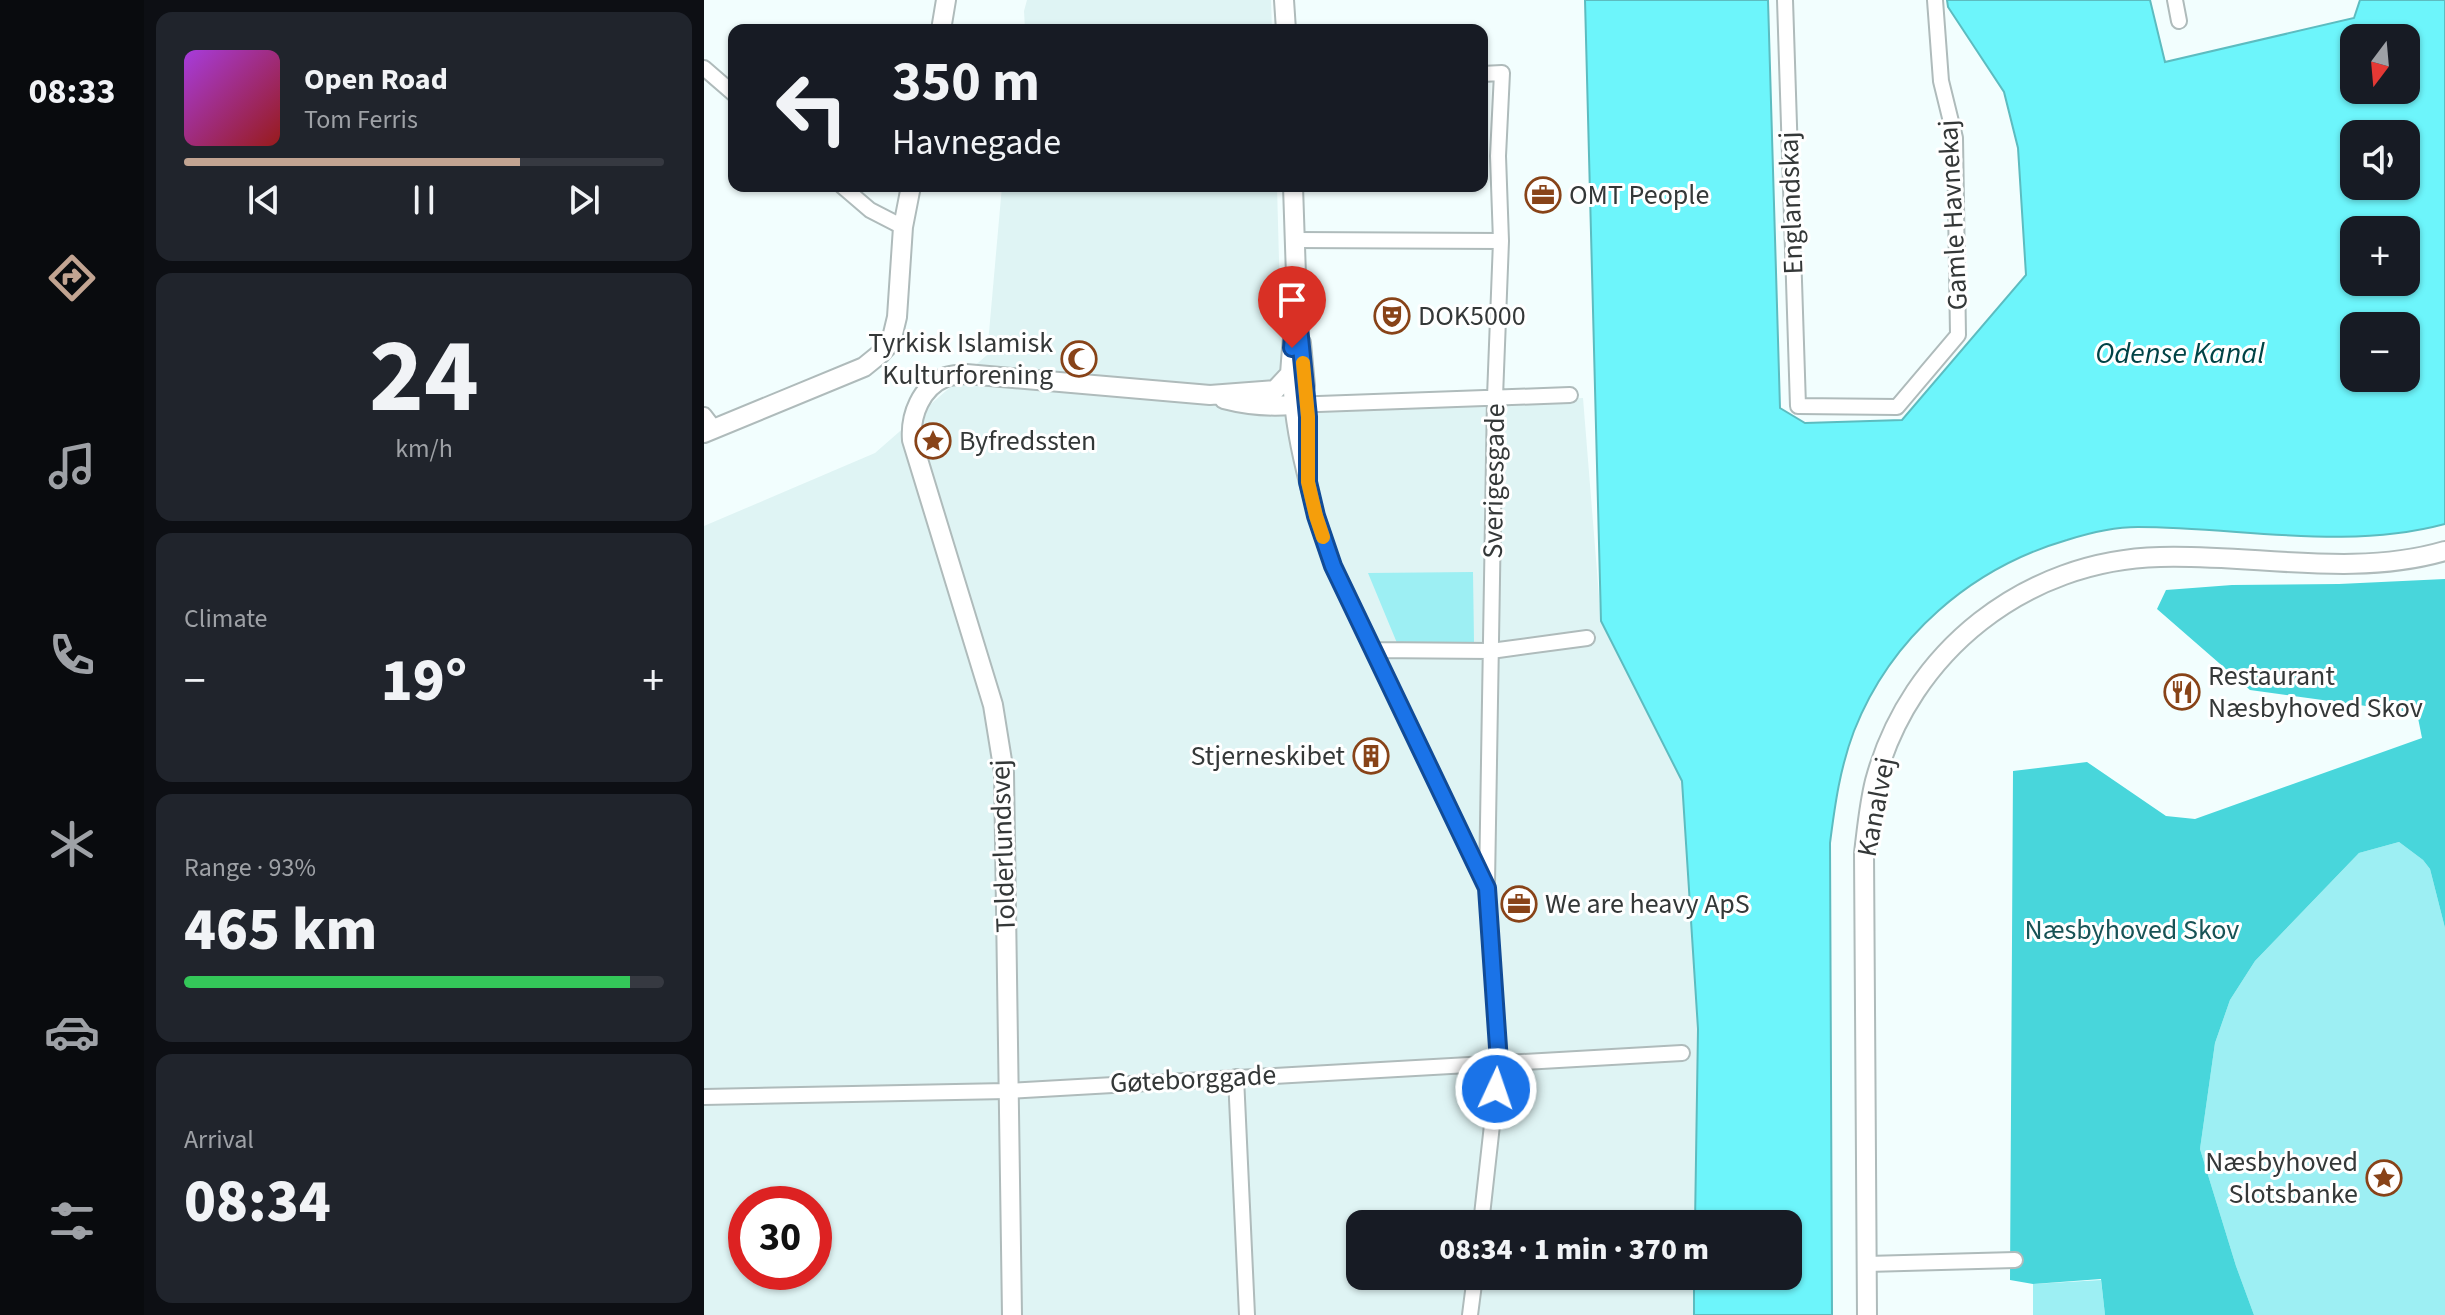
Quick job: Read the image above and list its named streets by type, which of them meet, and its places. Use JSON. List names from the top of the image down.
{
  "streets": {
    "street": [
      "Englandskaj",
      "Gamle Havnekaj",
      "Sverigesgade",
      "Kanalvej",
      "Tolderlundsvej",
      "Gøteborggade"
    ]
  },
  "crossings": [
    ["Englandskaj", "Gamle Havnekaj"],
    ["Sverigesgade", "Gøteborggade"],
    ["Tolderlundsvej", "Gøteborggade"]
  ],
  "water": ["Odense Kanal"],
  "parks": ["Næsbyhoved Skov"],
  "places": {
    "office": ["OMT People", "We are heavy ApS"],
    "theatre": ["DOK5000"],
    "mosque": ["Tyrkisk Islamisk Kulturforening"],
    "place": ["Byfredssten", "Næsbyhoved Slotsbanke"],
    "restaurant": ["Restaurant Næsbyhoved Skov"],
    "building": ["Stjerneskibet"]
  },
  "north": "bottom",
  "page": {
    "tabs": "08:33",
    "map_buttons": ["+", "−"],
    "turn": ["350 m", "Havnegade"],
    "song": ["Open Road", "Tom Ferris"],
    "tile": [
      ["24", "km/h"],
      "Climate",
      ["Range · 93%", "465 km"],
      ["Arrival", "08:34"]
    ],
    "heat": ["−", "19°", "+"],
    "limit": "30",
    "trip": "08:34 · 1 min · 370 m"
  }
}
